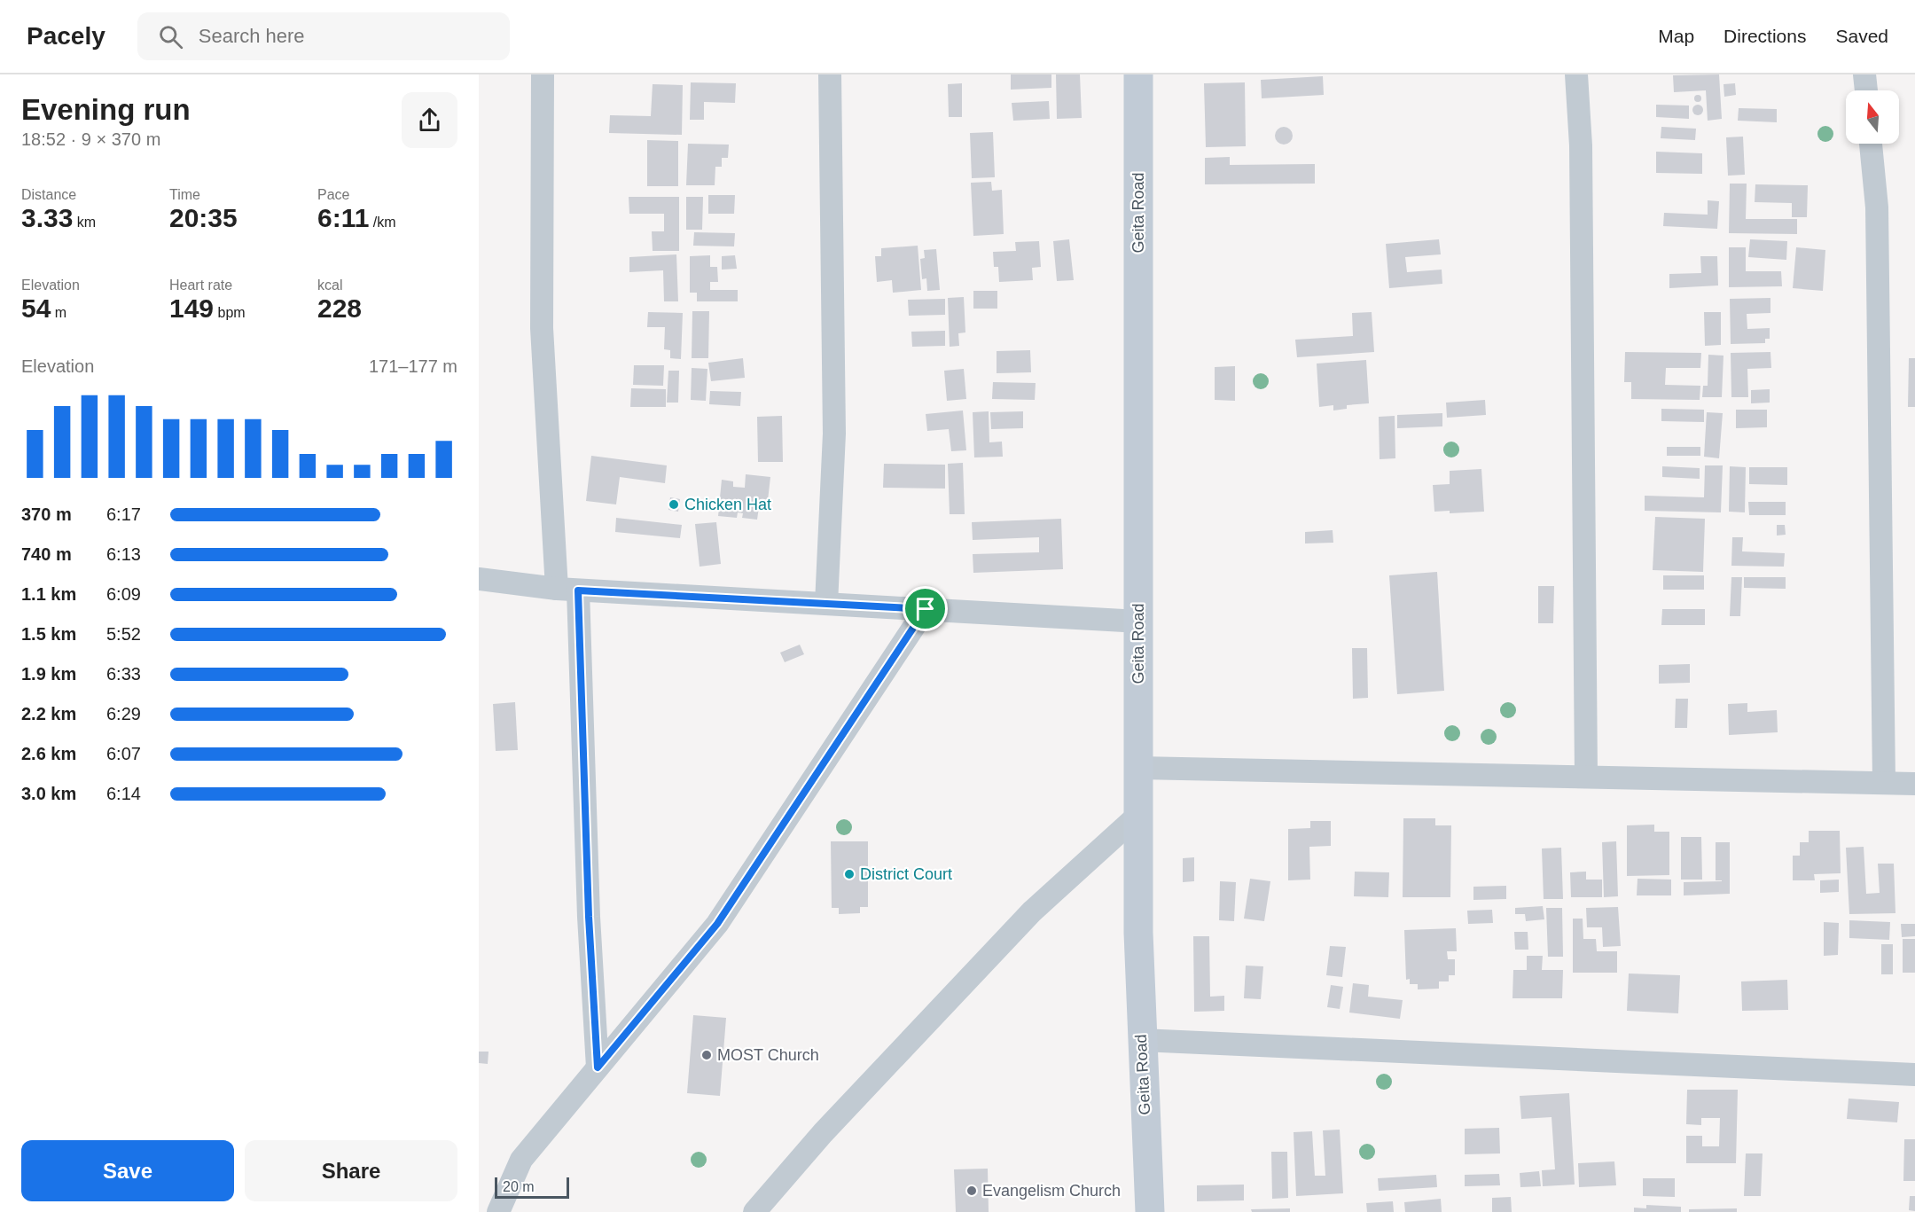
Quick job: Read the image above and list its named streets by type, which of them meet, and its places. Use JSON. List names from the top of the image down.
{
  "streets": {
    "main road": ["Geita Road"]
  },
  "places": [
    "Chicken Hat",
    "District Court",
    "MOST Church",
    "Evangelism Church"
  ],
  "scale_bar": "20 m",
  "north": "top",
  "page": {
    "header": "Pacely",
    "search": "Search here",
    "nav": ["Map", "Directions", "Saved"],
    "heading": ["Evening run", "18:52 · 9 × 370 m"],
    "stats": [
      ["Distance", "3.33 km"],
      ["Time", "20:35"],
      ["Pace", "6:11 /km"],
      ["Elevation", "54 m"],
      ["Heart rate", "149 bpm"],
      ["kcal", "228"]
    ],
    "chart": ["Elevation", "171–177 m"],
    "list": [
      {
        "name": "370 m",
        "note": "6:17"
      },
      {
        "name": "740 m",
        "note": "6:13"
      },
      {
        "name": "1.1 km",
        "note": "6:09"
      },
      {
        "name": "1.5 km",
        "note": "5:52"
      },
      {
        "name": "1.9 km",
        "note": "6:33"
      },
      {
        "name": "2.2 km",
        "note": "6:29"
      },
      {
        "name": "2.6 km",
        "note": "6:07"
      },
      {
        "name": "3.0 km",
        "note": "6:14"
      }
    ],
    "buttons": ["Save", "Share"],
    "scale": "20 m"
  }
}
